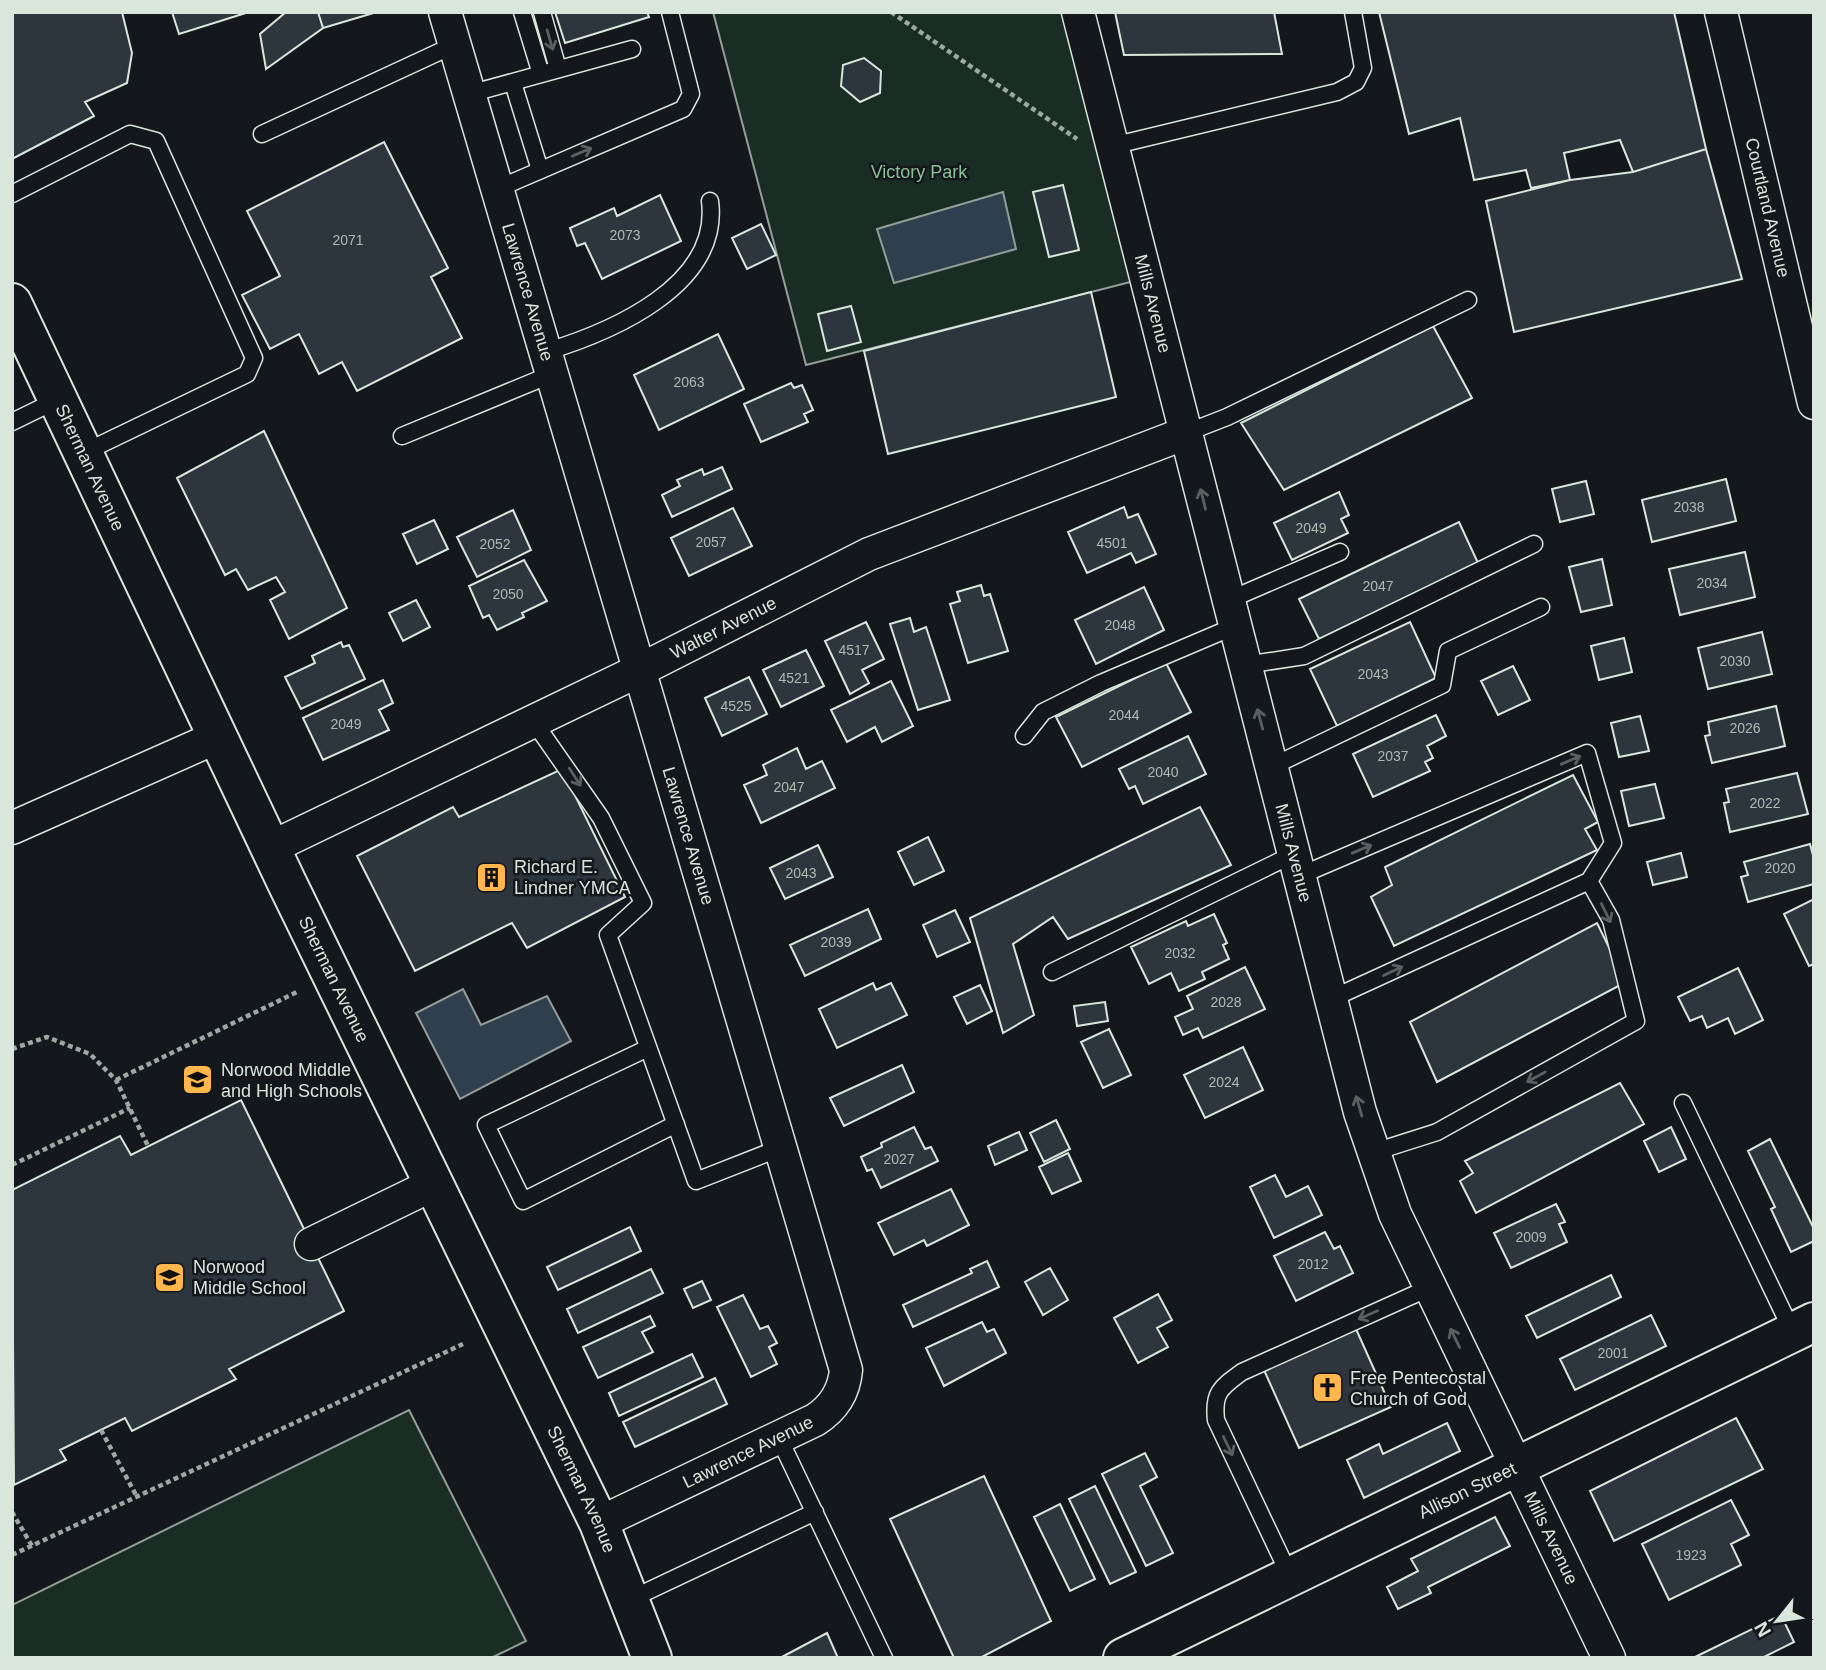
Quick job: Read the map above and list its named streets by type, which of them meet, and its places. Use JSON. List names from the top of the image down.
{
  "streets": {
    "street": [
      "Courtland Avenue",
      "Lawrence Avenue",
      "Mills Avenue",
      "Sherman Avenue",
      "Walter Avenue",
      "Allison Street"
    ]
  },
  "crossings": [
    ["Lawrence Avenue", "Sherman Avenue"],
    ["Lawrence Avenue", "Walter Avenue"],
    ["Mills Avenue", "Walter Avenue"],
    ["Mills Avenue", "Allison Street"],
    ["Sherman Avenue", "Walter Avenue"]
  ],
  "one_way": ["Mills Avenue"],
  "parks": ["Victory Park"],
  "places": {
    "building": ["Richard E. Lindner YMCA"],
    "school or university": ["Norwood Middle and High Schools", "Norwood Middle School"],
    "church": ["Free Pentecostal Church of God"]
  },
  "house_numbers": [
    "2073",
    "2071",
    "2063",
    "2038",
    "2049",
    "2057",
    "4501",
    "2052",
    "2034",
    "2047",
    "2050",
    "2048",
    "4517",
    "2030",
    "2043",
    "4521",
    "4525",
    "2044",
    "2049",
    "2026",
    "2037",
    "2040",
    "2047",
    "2022",
    "2020",
    "2043",
    "2039",
    "2032",
    "2028",
    "2024",
    "2027",
    "2009",
    "2012",
    "2001",
    "1923"
  ],
  "north": "bottom left"
}
